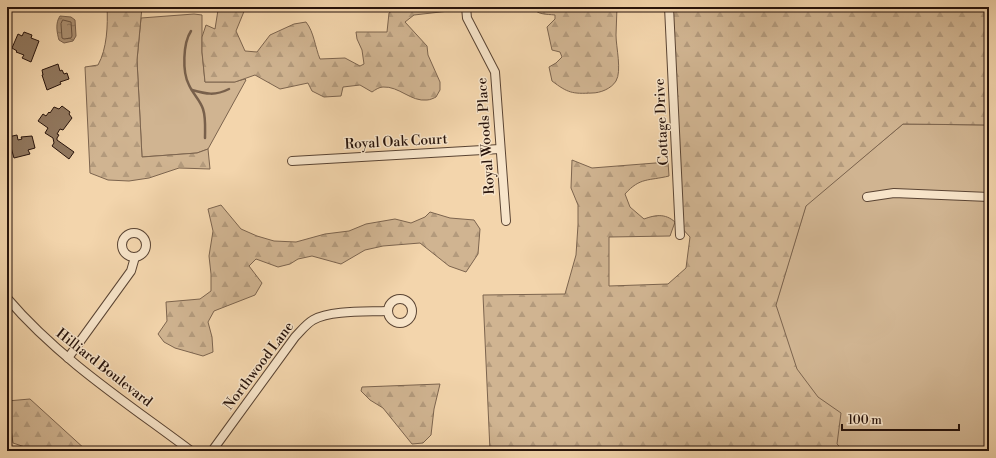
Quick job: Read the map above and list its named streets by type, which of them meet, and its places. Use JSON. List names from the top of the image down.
{
  "streets": {
    "street": [
      "Cottage Drive",
      "Royal Woods Place",
      "Royal Oak Court",
      "Northwood Lane",
      "Hilliard Boulevard"
    ]
  },
  "crossings": [
    ["Royal Woods Place", "Royal Oak Court"]
  ],
  "scale_bar": "100 m"
}
